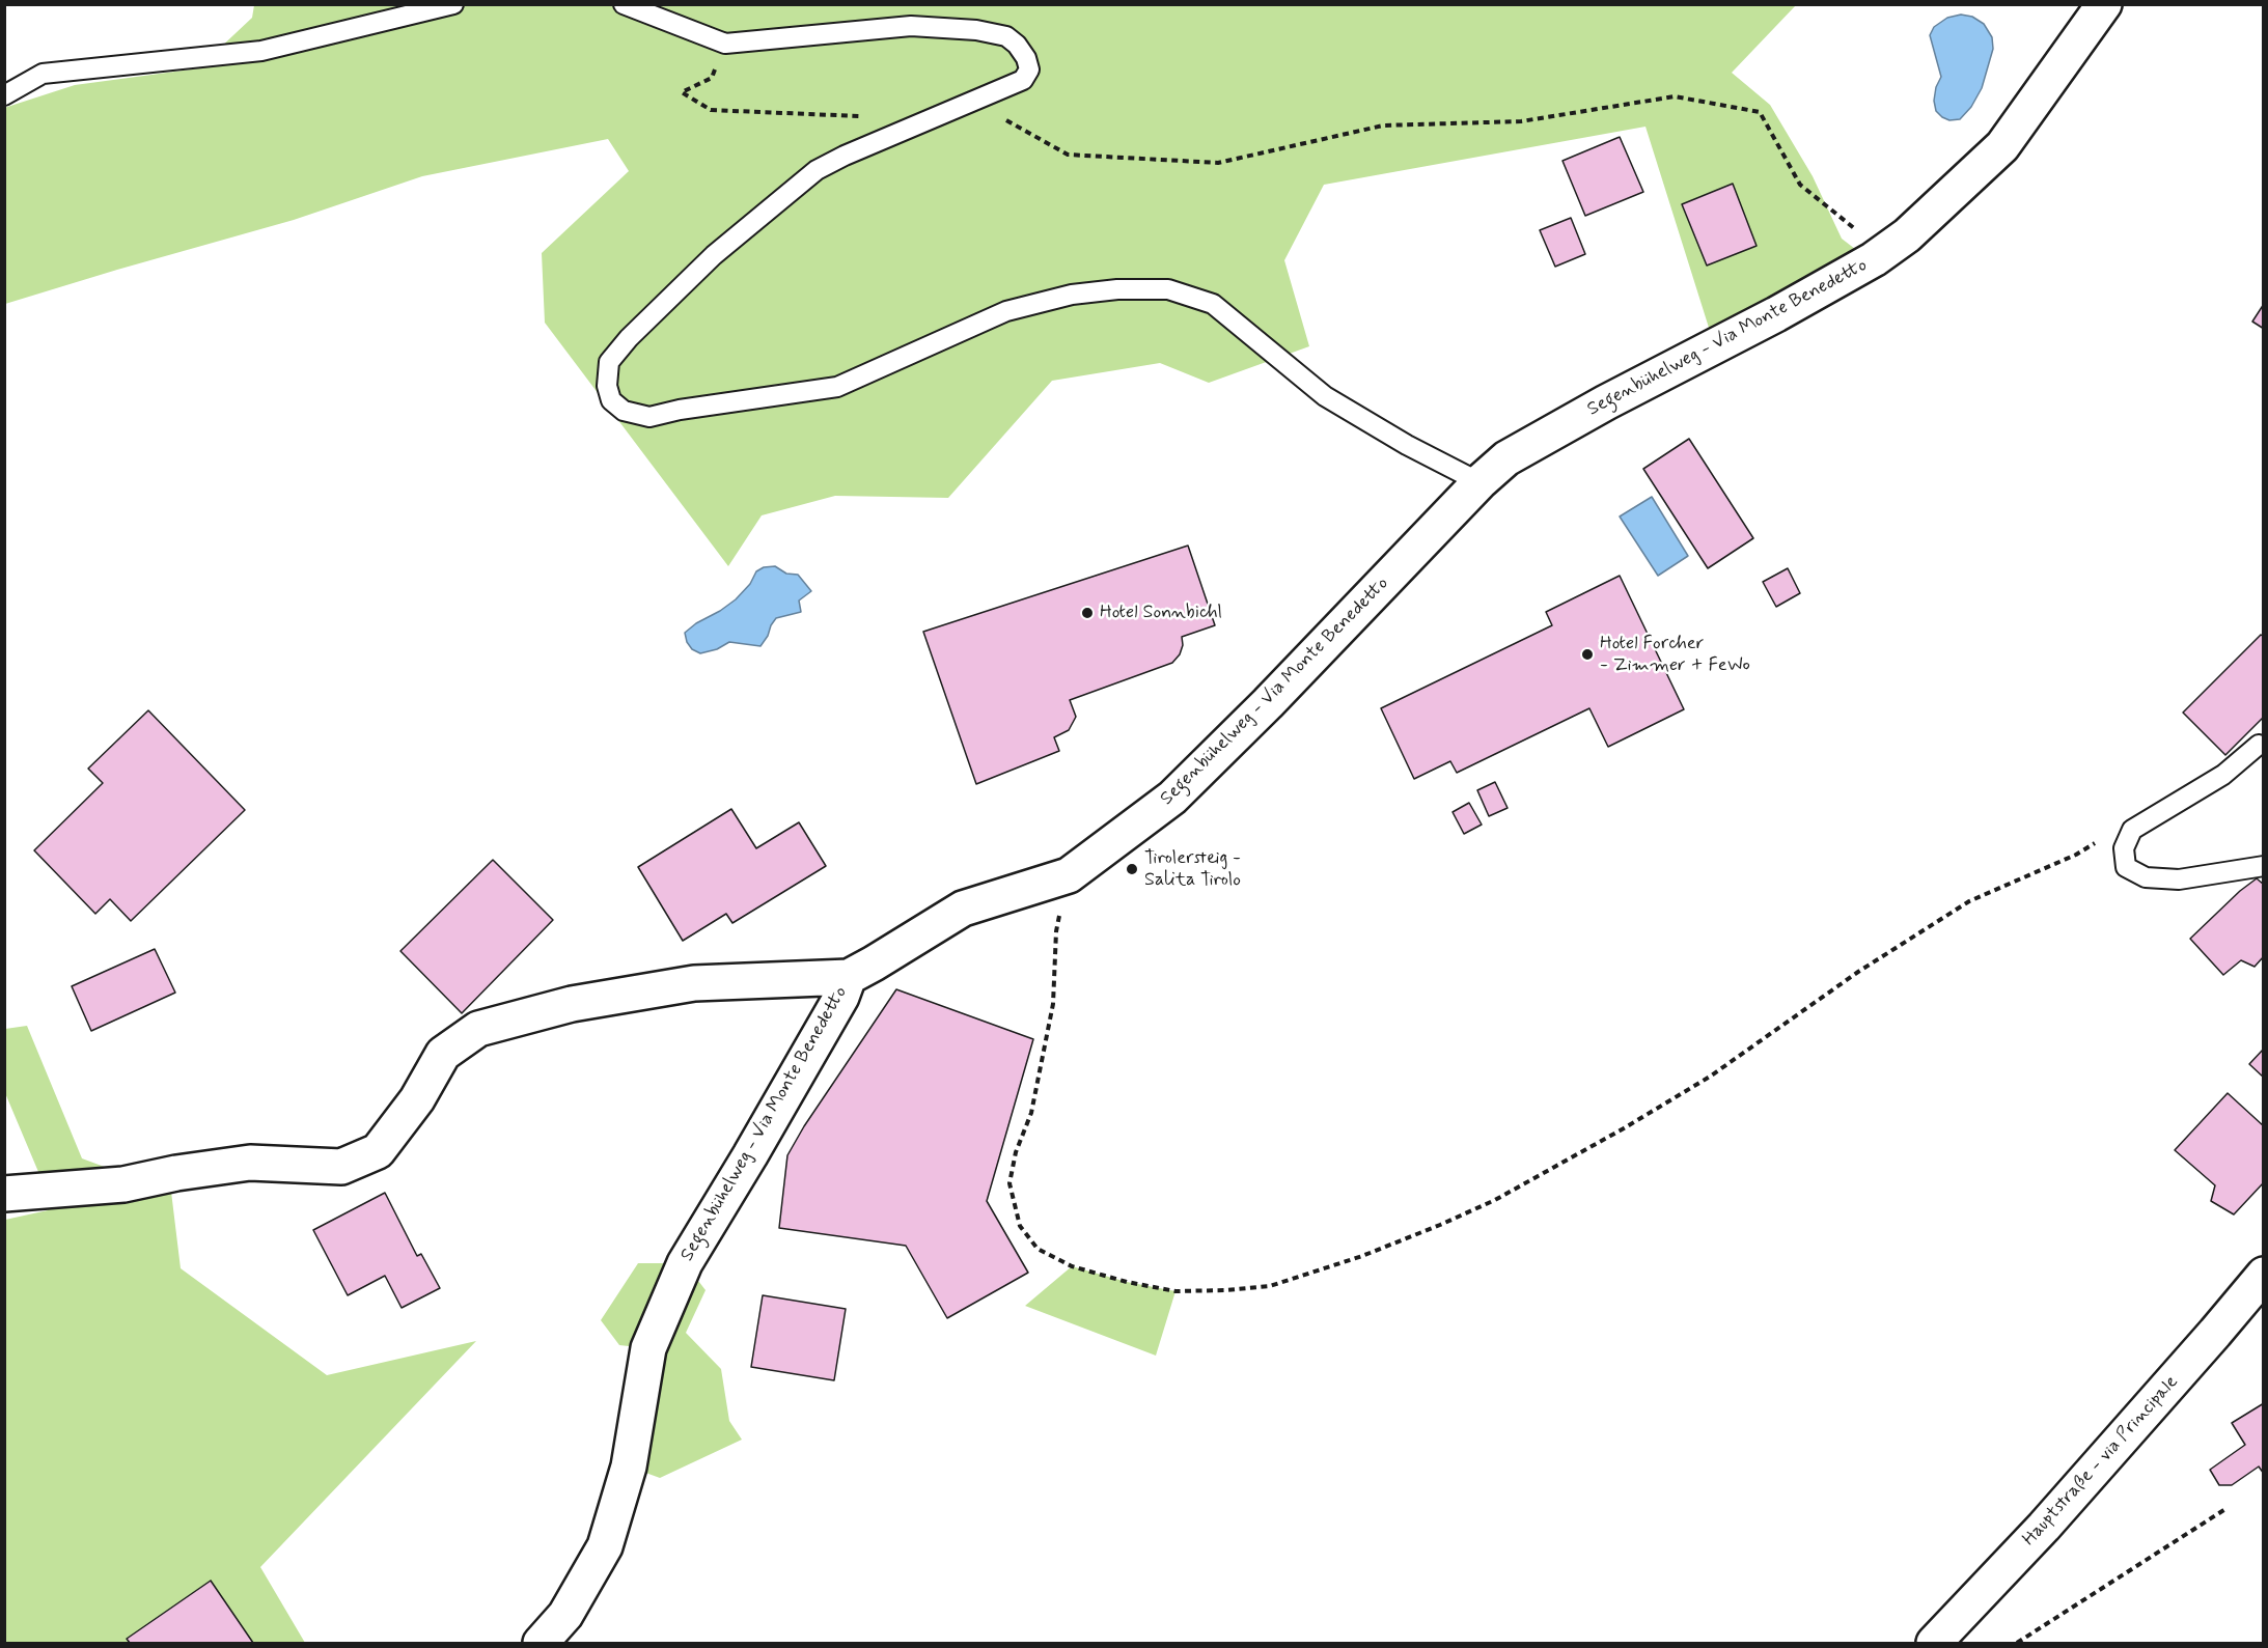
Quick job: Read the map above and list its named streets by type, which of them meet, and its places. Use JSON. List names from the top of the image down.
{
  "streets": {
    "street": ["Segenbühelweg - Via Monte Benedetto", "Hauptstraße - via Principale"]
  },
  "places": ["Hotel Sonnbichl", "Hotel Forcher - Zimmer + FeWo", "Tirolersteig - Salita Tirolo"]
}
